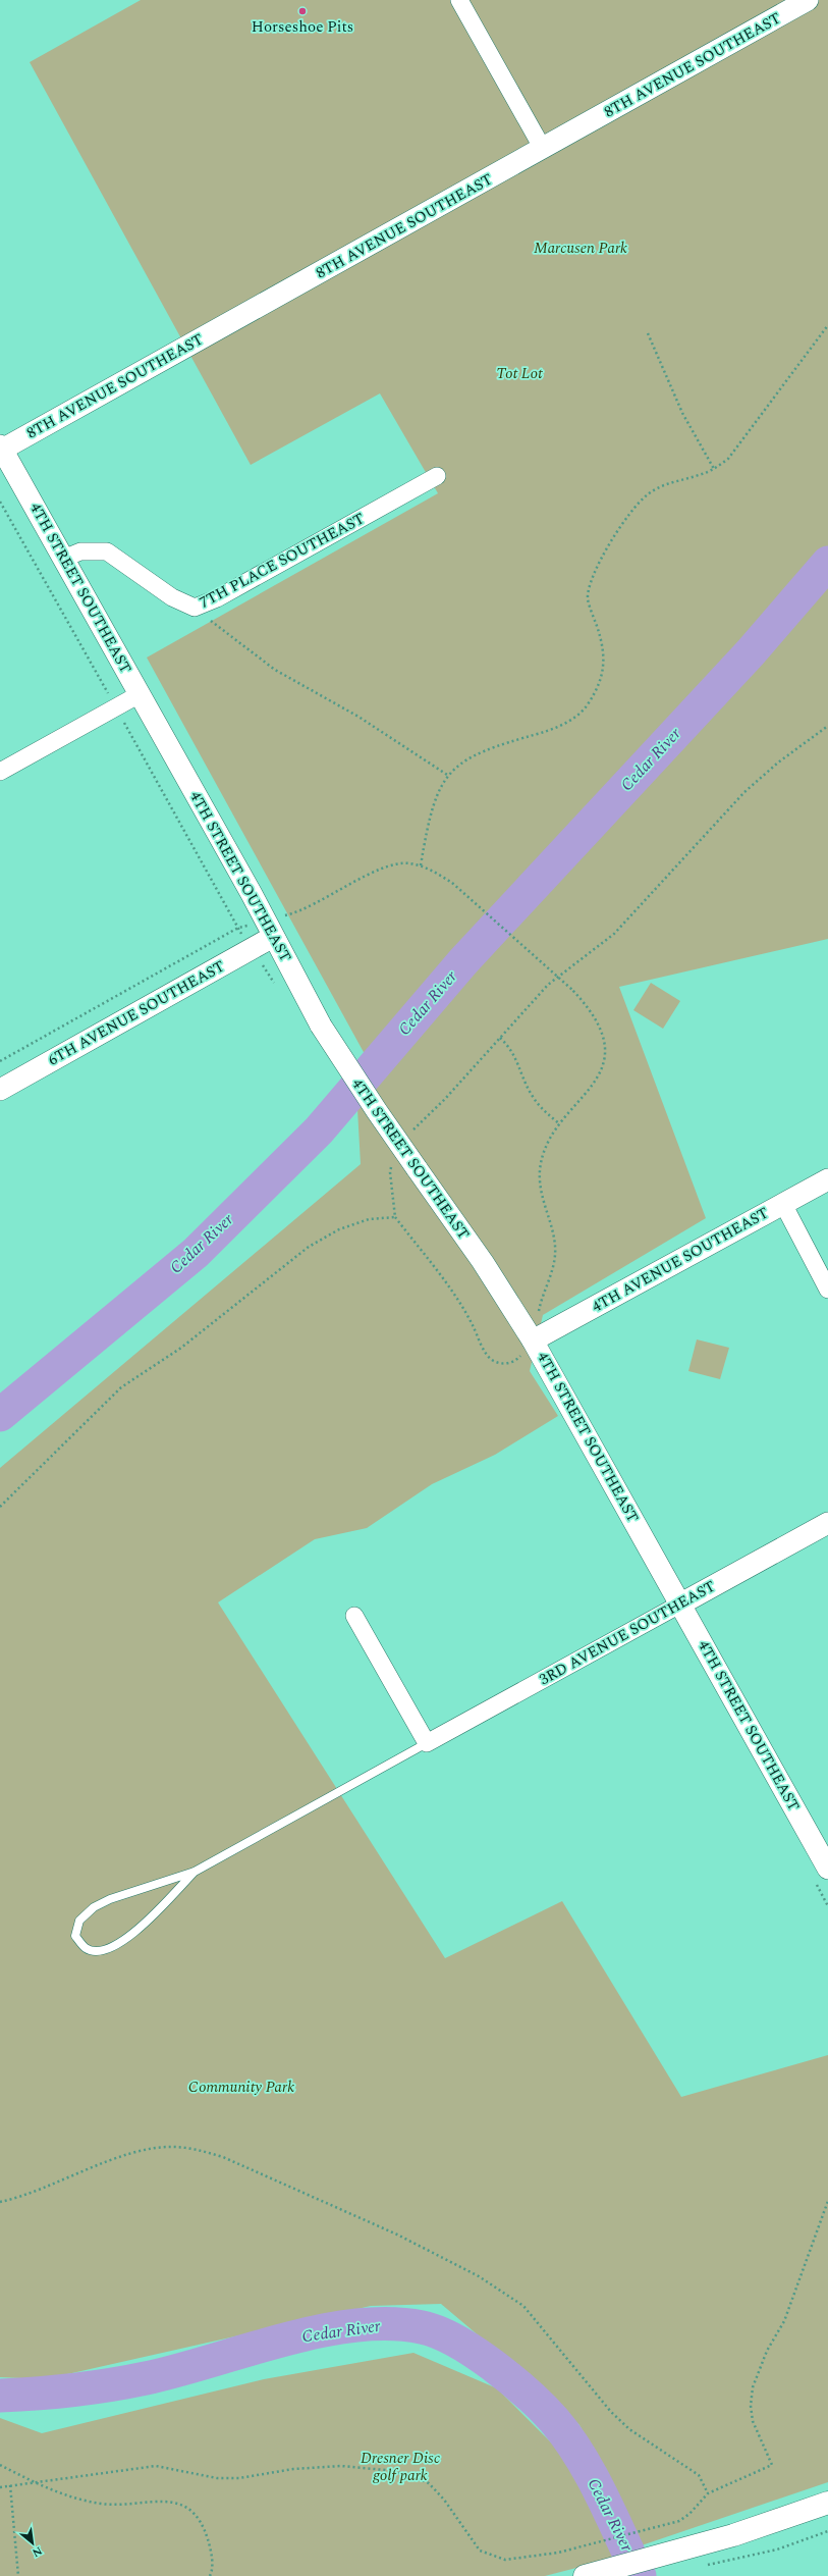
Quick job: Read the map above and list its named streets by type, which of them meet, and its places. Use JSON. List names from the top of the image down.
{
  "streets": {
    "street": [
      "8TH AVENUE SOUTHEAST",
      "7TH PLACE SOUTHEAST",
      "4TH STREET SOUTHEAST",
      "6TH AVENUE SOUTHEAST",
      "4TH AVENUE SOUTHEAST",
      "3RD AVENUE SOUTHEAST"
    ]
  },
  "crossings": [
    ["8TH AVENUE SOUTHEAST", "4TH STREET SOUTHEAST"],
    ["7TH PLACE SOUTHEAST", "4TH STREET SOUTHEAST"],
    ["4TH STREET SOUTHEAST", "6TH AVENUE SOUTHEAST"],
    ["4TH STREET SOUTHEAST", "4TH AVENUE SOUTHEAST"],
    ["4TH STREET SOUTHEAST", "3RD AVENUE SOUTHEAST"]
  ],
  "water": ["Cedar River"],
  "parks": [
    "Marcusen Park",
    "Tot Lot",
    "Community Park",
    "Dresner Disc golf park"
  ],
  "places": ["Horseshoe Pits"],
  "north": "bottom right"
}
